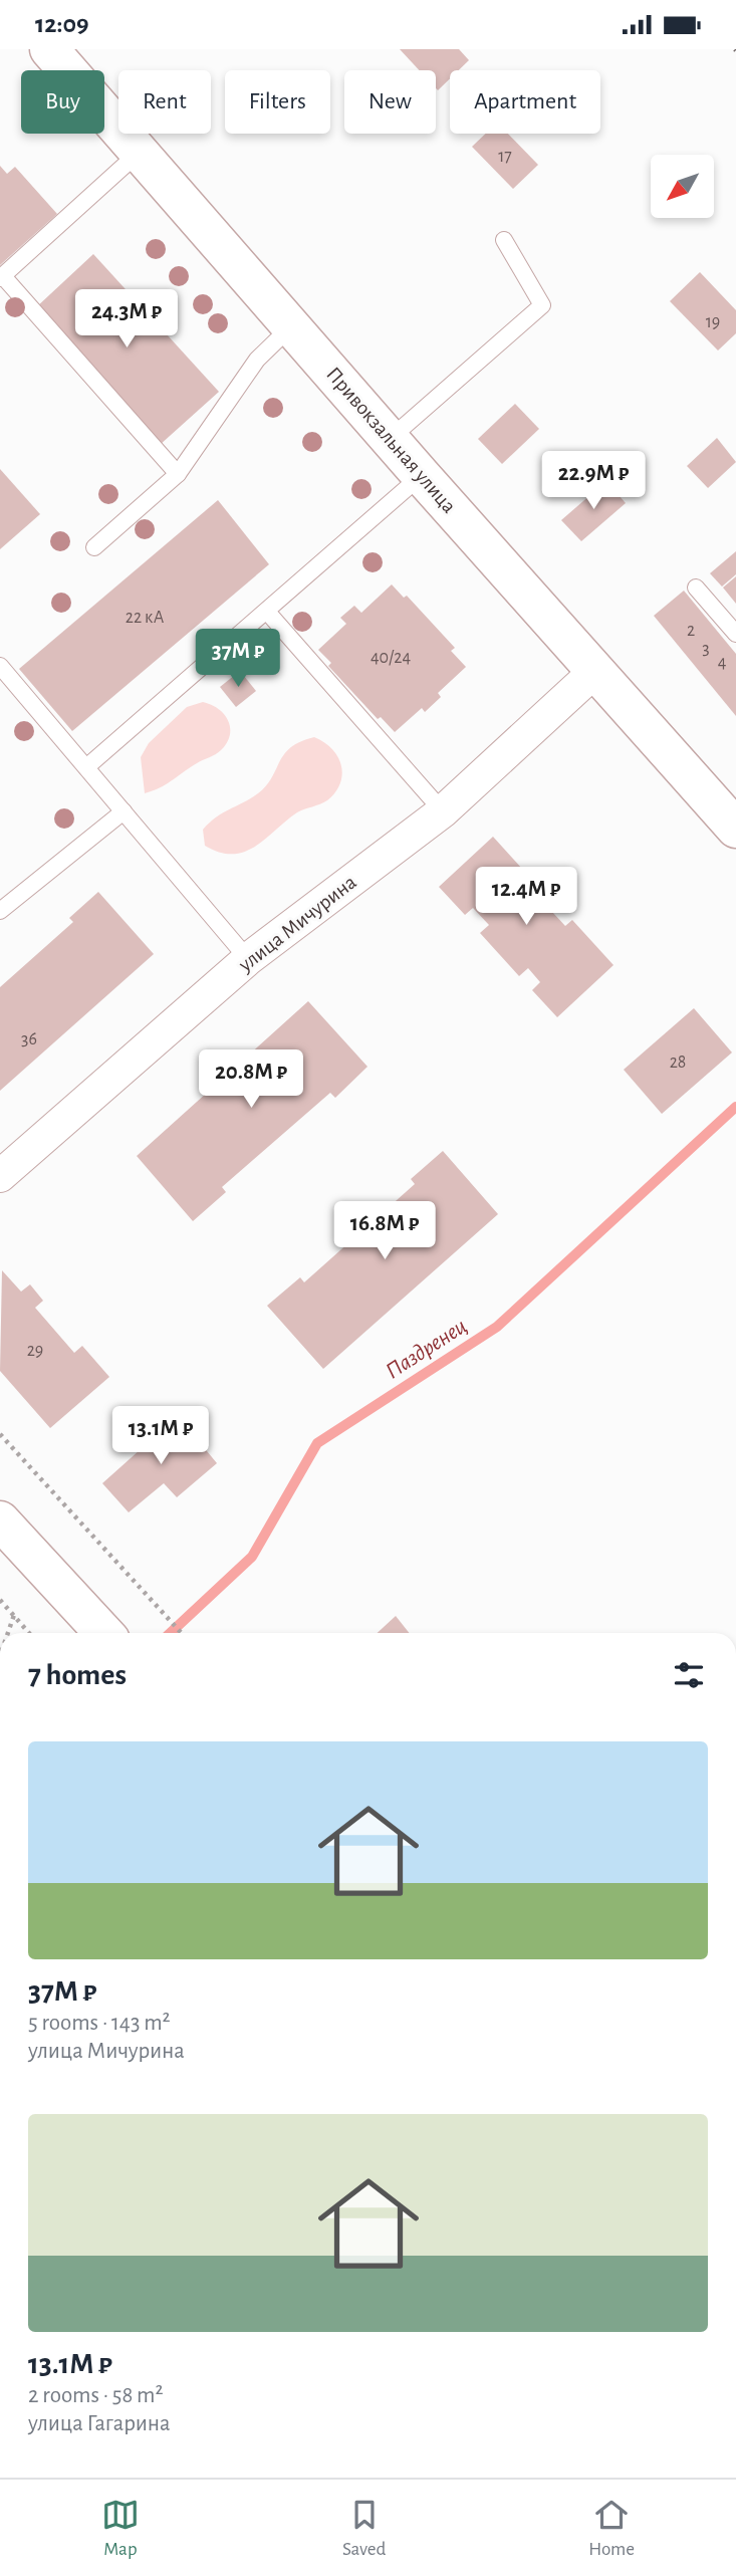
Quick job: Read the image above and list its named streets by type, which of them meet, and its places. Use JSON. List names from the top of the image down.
{
  "streets": {
    "street": ["Привокзальная улица", "улица Мичурина"]
  },
  "crossings": [
    ["Привокзальная улица", "улица Мичурина"]
  ],
  "water": ["Паздренец"],
  "house_numbers": [
    "17",
    "19",
    "22 кА",
    "2",
    "3",
    "40/24",
    "4",
    "36",
    "28",
    "29"
  ],
  "north": "bottom left",
  "page": {
    "status": "12:09",
    "chip": [
      "Buy",
      "Rent",
      "Filters",
      "New",
      "Apartment"
    ],
    "price": [
      "24.3M ₽",
      "22.9M ₽",
      "37M ₽",
      "12.4M ₽",
      "20.8M ₽",
      "16.8M ₽",
      "13.1M ₽"
    ],
    "heading": "7 homes",
    "list": [
      {
        "name": "37M ₽",
        "note": "5 rooms · 143 m² · улица Мичурина"
      },
      {
        "name": "13.1M ₽",
        "note": "2 rooms · 58 m² · улица Гагарина"
      }
    ],
    "tabs": ["Map", "Saved", "Home"]
  }
}
